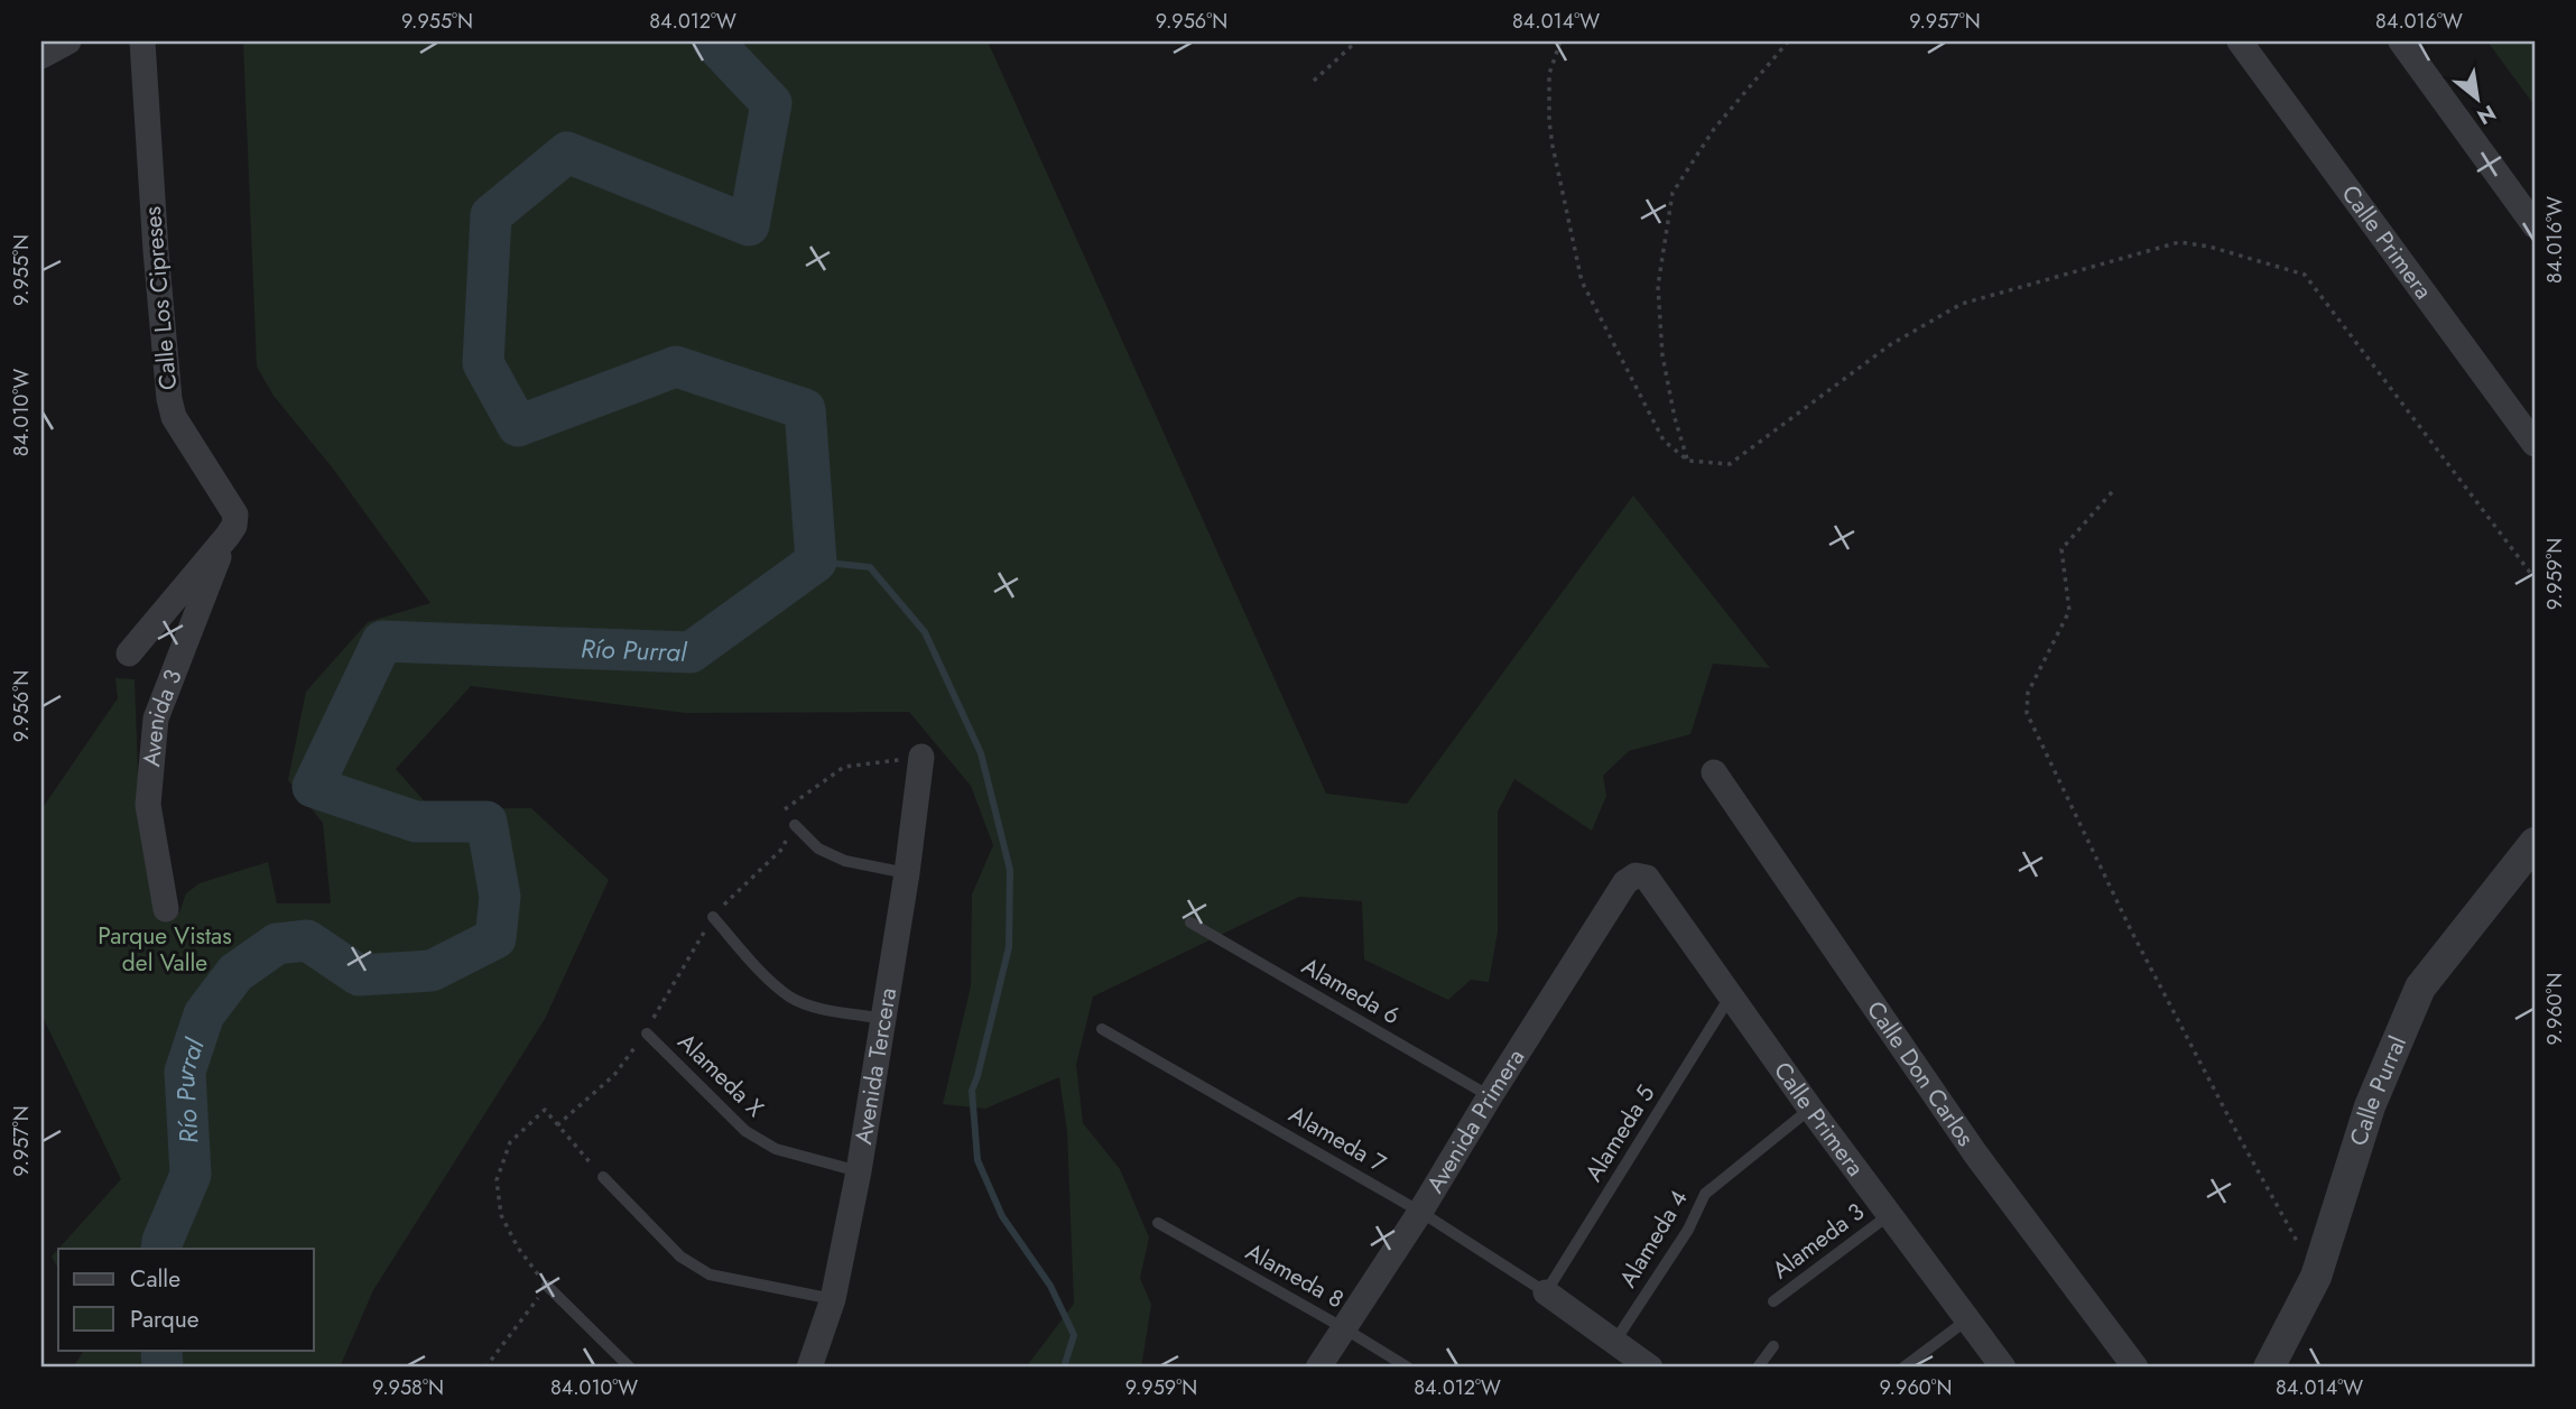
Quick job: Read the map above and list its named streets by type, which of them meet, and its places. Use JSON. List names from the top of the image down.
{
  "streets": {
    "street": [
      "Calle Primera",
      "Calle Los Cipreses",
      "Avenida 3",
      "Avenida Tercera",
      "Calle Don Carlos",
      "Calle Purral",
      "Avenida Primera"
    ],
    "lane": [
      "Alameda 6",
      "Alameda X",
      "Alameda 5",
      "Alameda 7",
      "Alameda 4",
      "Alameda 3",
      "Alameda 8"
    ]
  },
  "crossings": [
    ["Calle Primera", "Avenida Primera"],
    ["Calle Primera", "Alameda 5"],
    ["Calle Primera", "Alameda 4"],
    ["Calle Primera", "Alameda 3"],
    ["Calle Los Cipreses", "Avenida 3"],
    ["Alameda 6", "Avenida Primera"],
    ["Avenida Tercera", "Alameda X"],
    ["Avenida Primera", "Alameda 7"],
    ["Avenida Primera", "Alameda 8"],
    ["Alameda 5", "Alameda 7"]
  ],
  "water": ["Río Purral"],
  "parks": ["Parque Vistas del Valle"],
  "legend": ["Calle", "Parque"],
  "north": "bottom right",
  "coordinates": [
    "9.955°N",
    "84.012°W",
    "9.956°N",
    "84.014°W",
    "9.957°N",
    "84.016°W",
    "84.010°W",
    "9.959°N",
    "9.960°N",
    "9.958°N"
  ]
}
